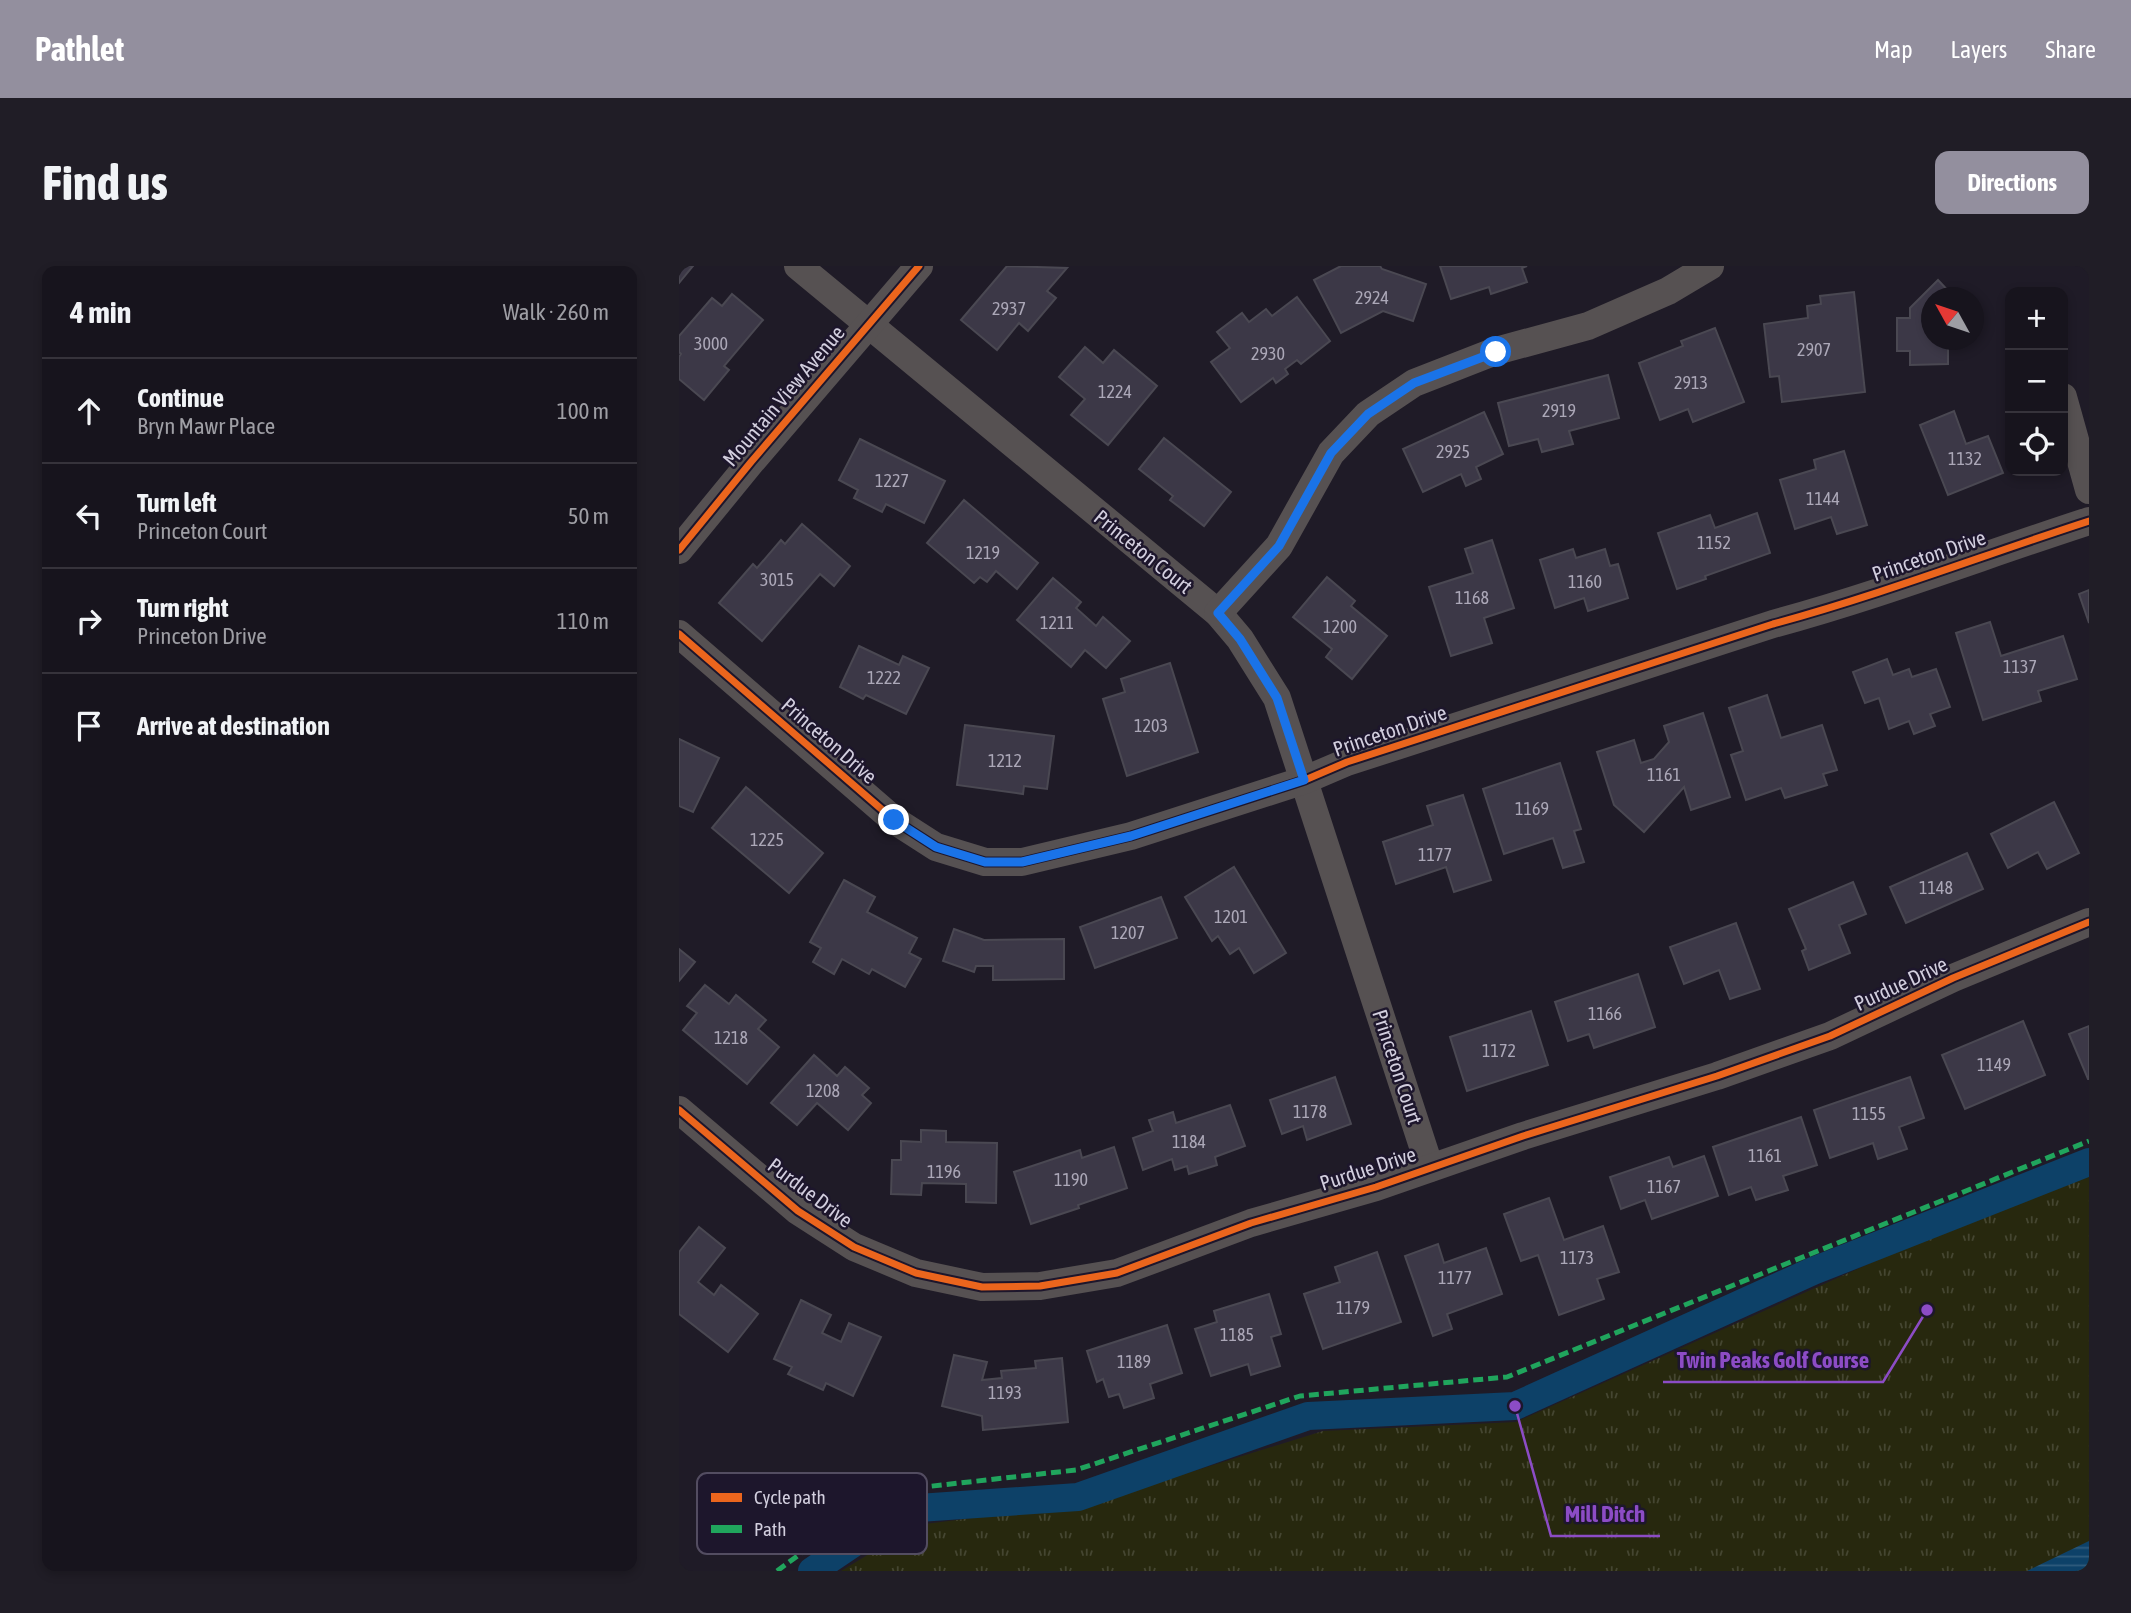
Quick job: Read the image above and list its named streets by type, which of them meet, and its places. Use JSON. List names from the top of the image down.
{
  "streets": {
    "street": [
      "Mountain View Avenue",
      "Princeton Court",
      "Princeton Drive",
      "Purdue Drive"
    ]
  },
  "crossings": [
    ["Mountain View Avenue", "Princeton Court"],
    ["Princeton Court", "Princeton Drive"],
    ["Princeton Court", "Purdue Drive"]
  ],
  "places": ["Twin Peaks Golf Course", "Mill Ditch"],
  "house_numbers": [
    "2924",
    "2937",
    "3000",
    "2907",
    "2930",
    "2913",
    "1224",
    "2919",
    "2925",
    "1132",
    "1227",
    "1144",
    "1152",
    "1219",
    "3015",
    "1160",
    "1168",
    "1211",
    "1200",
    "1137",
    "1222",
    "1203",
    "1212",
    "1161",
    "1169",
    "1225",
    "1177",
    "1148",
    "1201",
    "1207",
    "1166",
    "1218",
    "1172",
    "1149",
    "1208",
    "1178",
    "1155",
    "1184",
    "1161",
    "1196",
    "1190",
    "1167",
    "1173",
    "1177",
    "1179",
    "1185",
    "1189",
    "1193"
  ],
  "legend": ["Cycle path", "Path"],
  "north": "top left",
  "page": {
    "header": "Pathlet",
    "nav": ["Map", "Layers", "Share"],
    "buttons": "Directions",
    "title": "Find us",
    "heading": ["4 min", "Walk · 260 m"],
    "map_buttons": ["+", "−"],
    "list": [
      ["Continue", "Bryn Mawr Place", "100 m"],
      ["Turn left", "Princeton Court", "50 m"],
      ["Turn right", "Princeton Drive", "110 m"],
      "Arrive at destination"
    ]
  }
}
